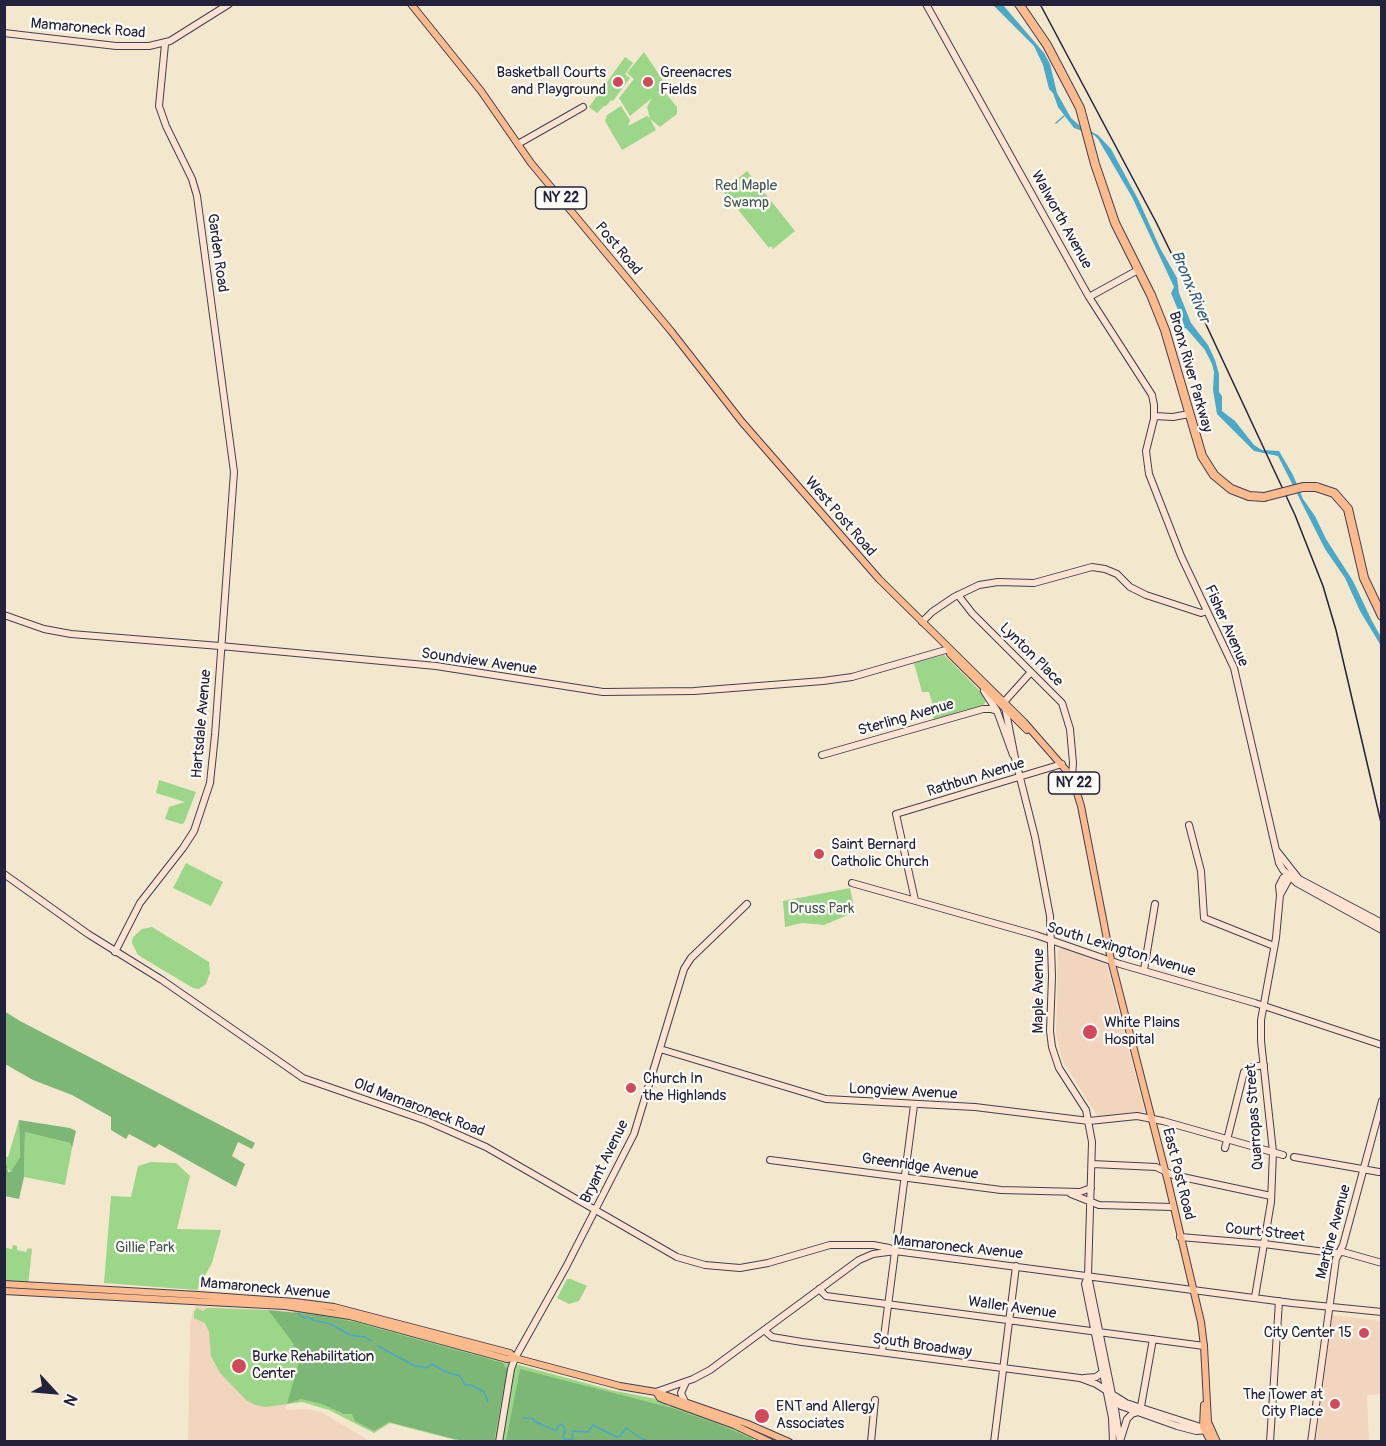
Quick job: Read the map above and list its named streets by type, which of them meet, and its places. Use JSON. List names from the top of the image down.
{
  "streets": {
    "highway": ["Bronx River Parkway"],
    "main road": [
      "NY 22",
      "Post Road",
      "West Post Road",
      "East Post Road",
      "Mamaroneck Avenue"
    ],
    "street": [
      "Mamaroneck Road",
      "Walworth Avenue",
      "Garden Road",
      "Fisher Avenue",
      "Lynton Place",
      "Soundview Avenue",
      "Sterling Avenue",
      "Hartsdale Avenue",
      "Rathbun Avenue",
      "South Lexington Avenue",
      "Maple Avenue",
      "Longview Avenue",
      "Old Mamaroneck Road",
      "Quarropas Street",
      "Bryant Avenue",
      "Greenridge Avenue",
      "Martine Avenue",
      "Court Street",
      "Waller Avenue",
      "South Broadway"
    ]
  },
  "crossings": [
    ["Mamaroneck Road", "Garden Road"],
    ["NY 22", "East Post Road"],
    ["NY 22", "South Broadway"],
    ["Walworth Avenue", "Fisher Avenue"],
    ["Post Road", "West Post Road"],
    ["Garden Road", "Hartsdale Avenue"],
    ["West Post Road", "Lynton Place"],
    ["West Post Road", "Soundview Avenue"],
    ["West Post Road", "Rathbun Avenue"],
    ["West Post Road", "South Lexington Avenue"],
    ["West Post Road", "Maple Avenue"],
    ["West Post Road", "East Post Road"],
    ["Soundview Avenue", "Hartsdale Avenue"],
    ["Hartsdale Avenue", "Old Mamaroneck Road"],
    ["Rathbun Avenue", "South Lexington Avenue"],
    ["Rathbun Avenue", "Maple Avenue"],
    ["South Lexington Avenue", "Maple Avenue"],
    ["South Lexington Avenue", "Quarropas Street"],
    ["South Lexington Avenue", "East Post Road"],
    ["Maple Avenue", "Longview Avenue"],
    ["Maple Avenue", "Greenridge Avenue"],
    ["Maple Avenue", "Mamaroneck Avenue"],
    ["Maple Avenue", "Waller Avenue"],
    ["Maple Avenue", "South Broadway"],
    ["Longview Avenue", "Quarropas Street"],
    ["Longview Avenue", "Bryant Avenue"],
    ["Longview Avenue", "East Post Road"],
    ["Old Mamaroneck Road", "Bryant Avenue"],
    ["Old Mamaroneck Road", "Mamaroneck Avenue"],
    ["Quarropas Street", "Court Street"],
    ["Quarropas Street", "Mamaroneck Avenue"],
    ["Bryant Avenue", "Mamaroneck Avenue"],
    ["East Post Road", "Court Street"],
    ["East Post Road", "Mamaroneck Avenue"],
    ["East Post Road", "Waller Avenue"],
    ["East Post Road", "South Broadway"],
    ["Martine Avenue", "Court Street"],
    ["Martine Avenue", "Mamaroneck Avenue"],
    ["Mamaroneck Avenue", "Waller Avenue"],
    ["Mamaroneck Avenue", "South Broadway"]
  ],
  "water": ["Bronx River"],
  "parks": ["Red Maple Swamp", "Druss Park", "Gillie Park"],
  "places": [
    "Basketball Courts and Playground",
    "Greenacres Fields",
    "Saint Bernard Catholic Church",
    "White Plains Hospital",
    "Church In the Highlands",
    "City Center 15",
    "Burke Rehabilitation Center",
    "The Tower at City Place",
    "ENT and Allergy Associates"
  ],
  "north": "bottom right"
}
